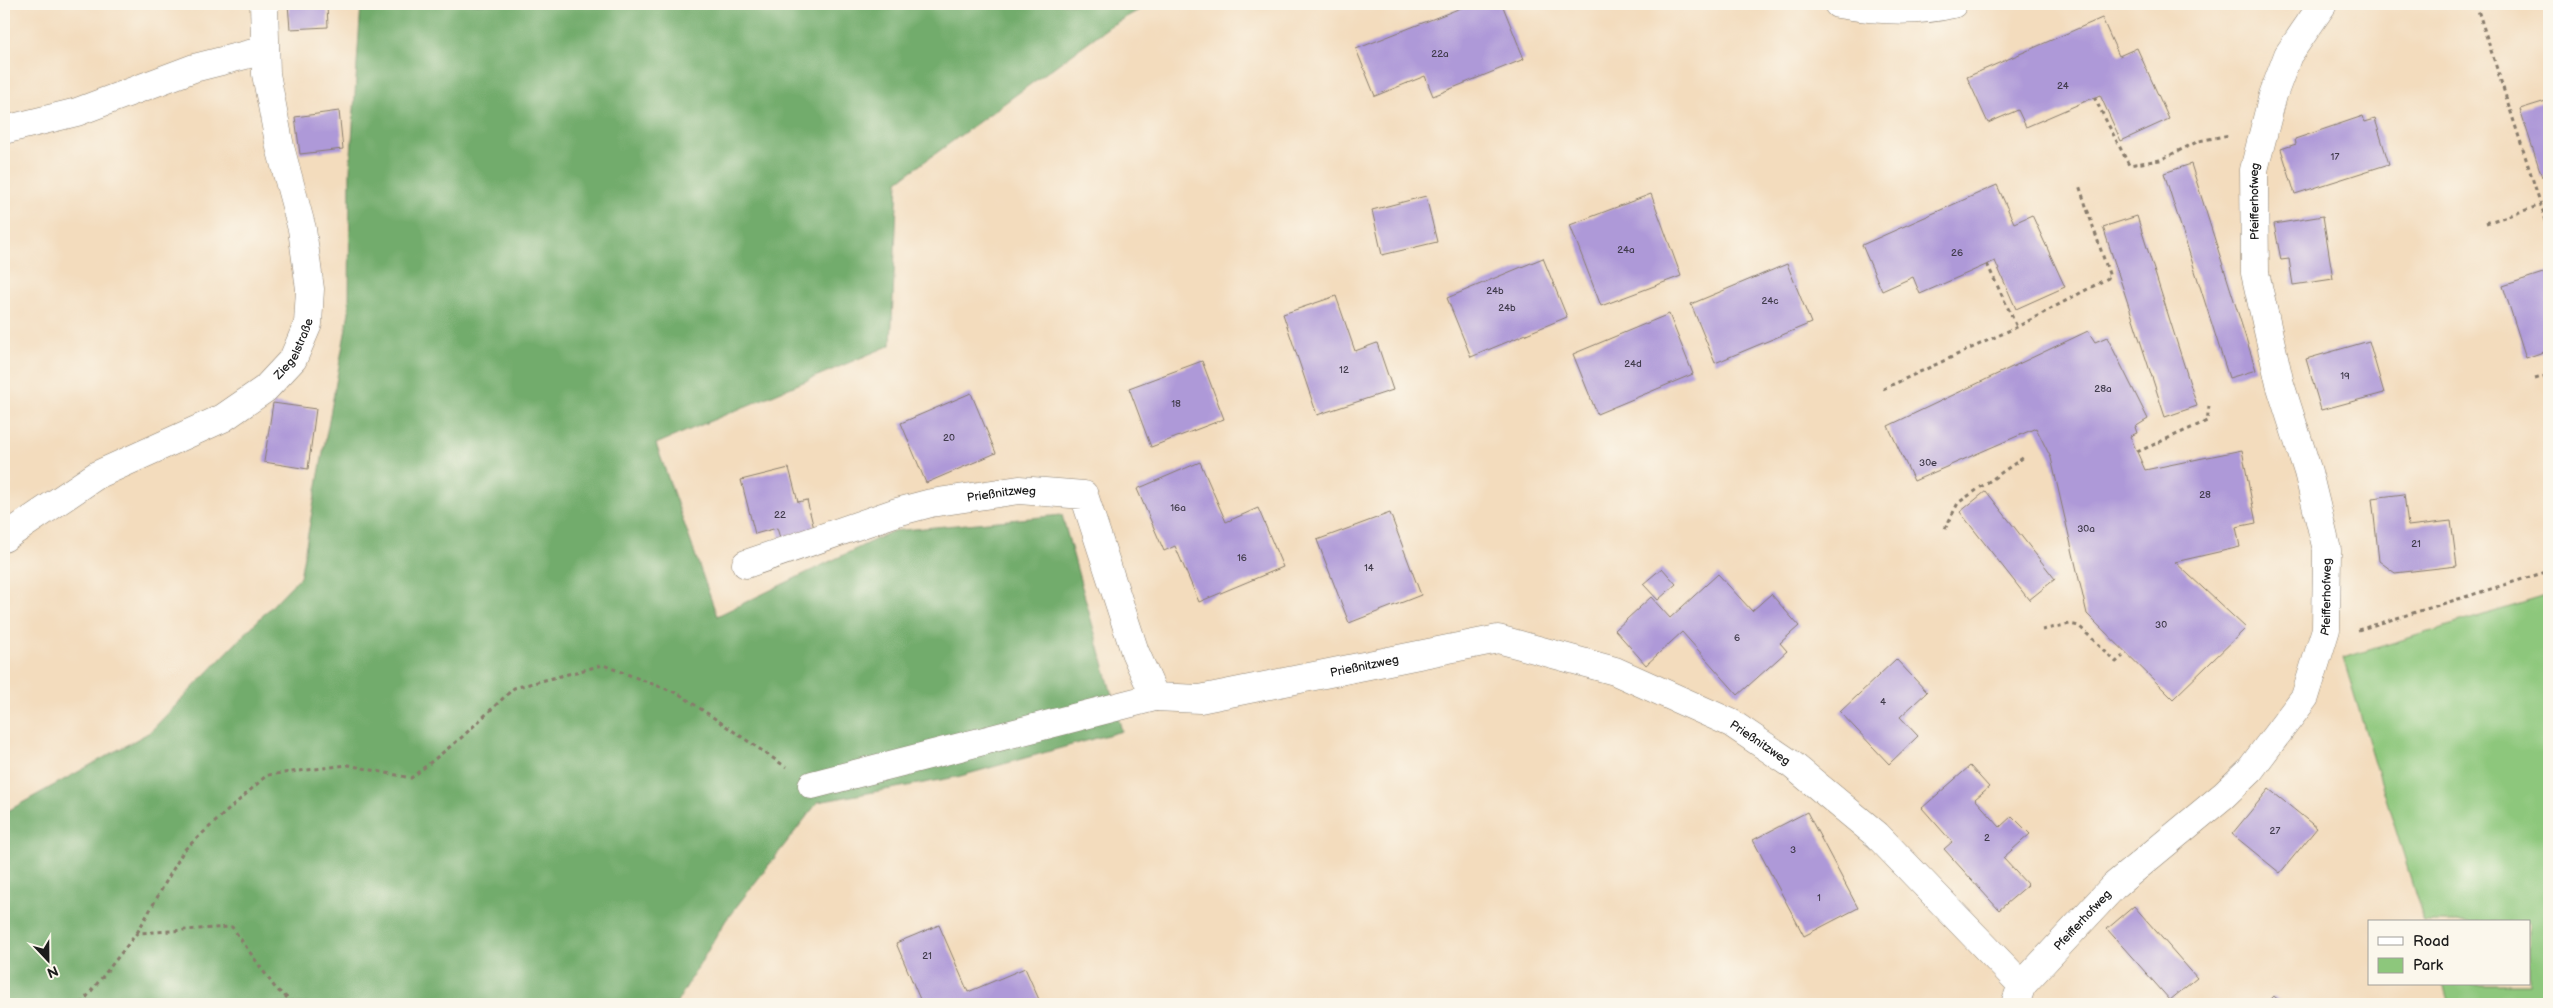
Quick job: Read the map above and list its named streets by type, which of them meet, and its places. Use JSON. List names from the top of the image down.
{
  "streets": {
    "street": ["Pfeifferhofweg", "Ziegelstraße", "Prießnitzweg"]
  },
  "crossings": [
    ["Pfeifferhofweg", "Prießnitzweg"]
  ],
  "house_numbers": [
    "22a",
    "24",
    "17",
    "24a",
    "26",
    "24b",
    "24c",
    "24b",
    "24d",
    "12",
    "19",
    "28a",
    "18",
    "20",
    "30e",
    "28",
    "16a",
    "22",
    "30a",
    "21",
    "16",
    "14",
    "30",
    "6",
    "4",
    "27",
    "2",
    "3",
    "1",
    "21"
  ],
  "legend": ["Road", "Park"],
  "north": "bottom"
}
